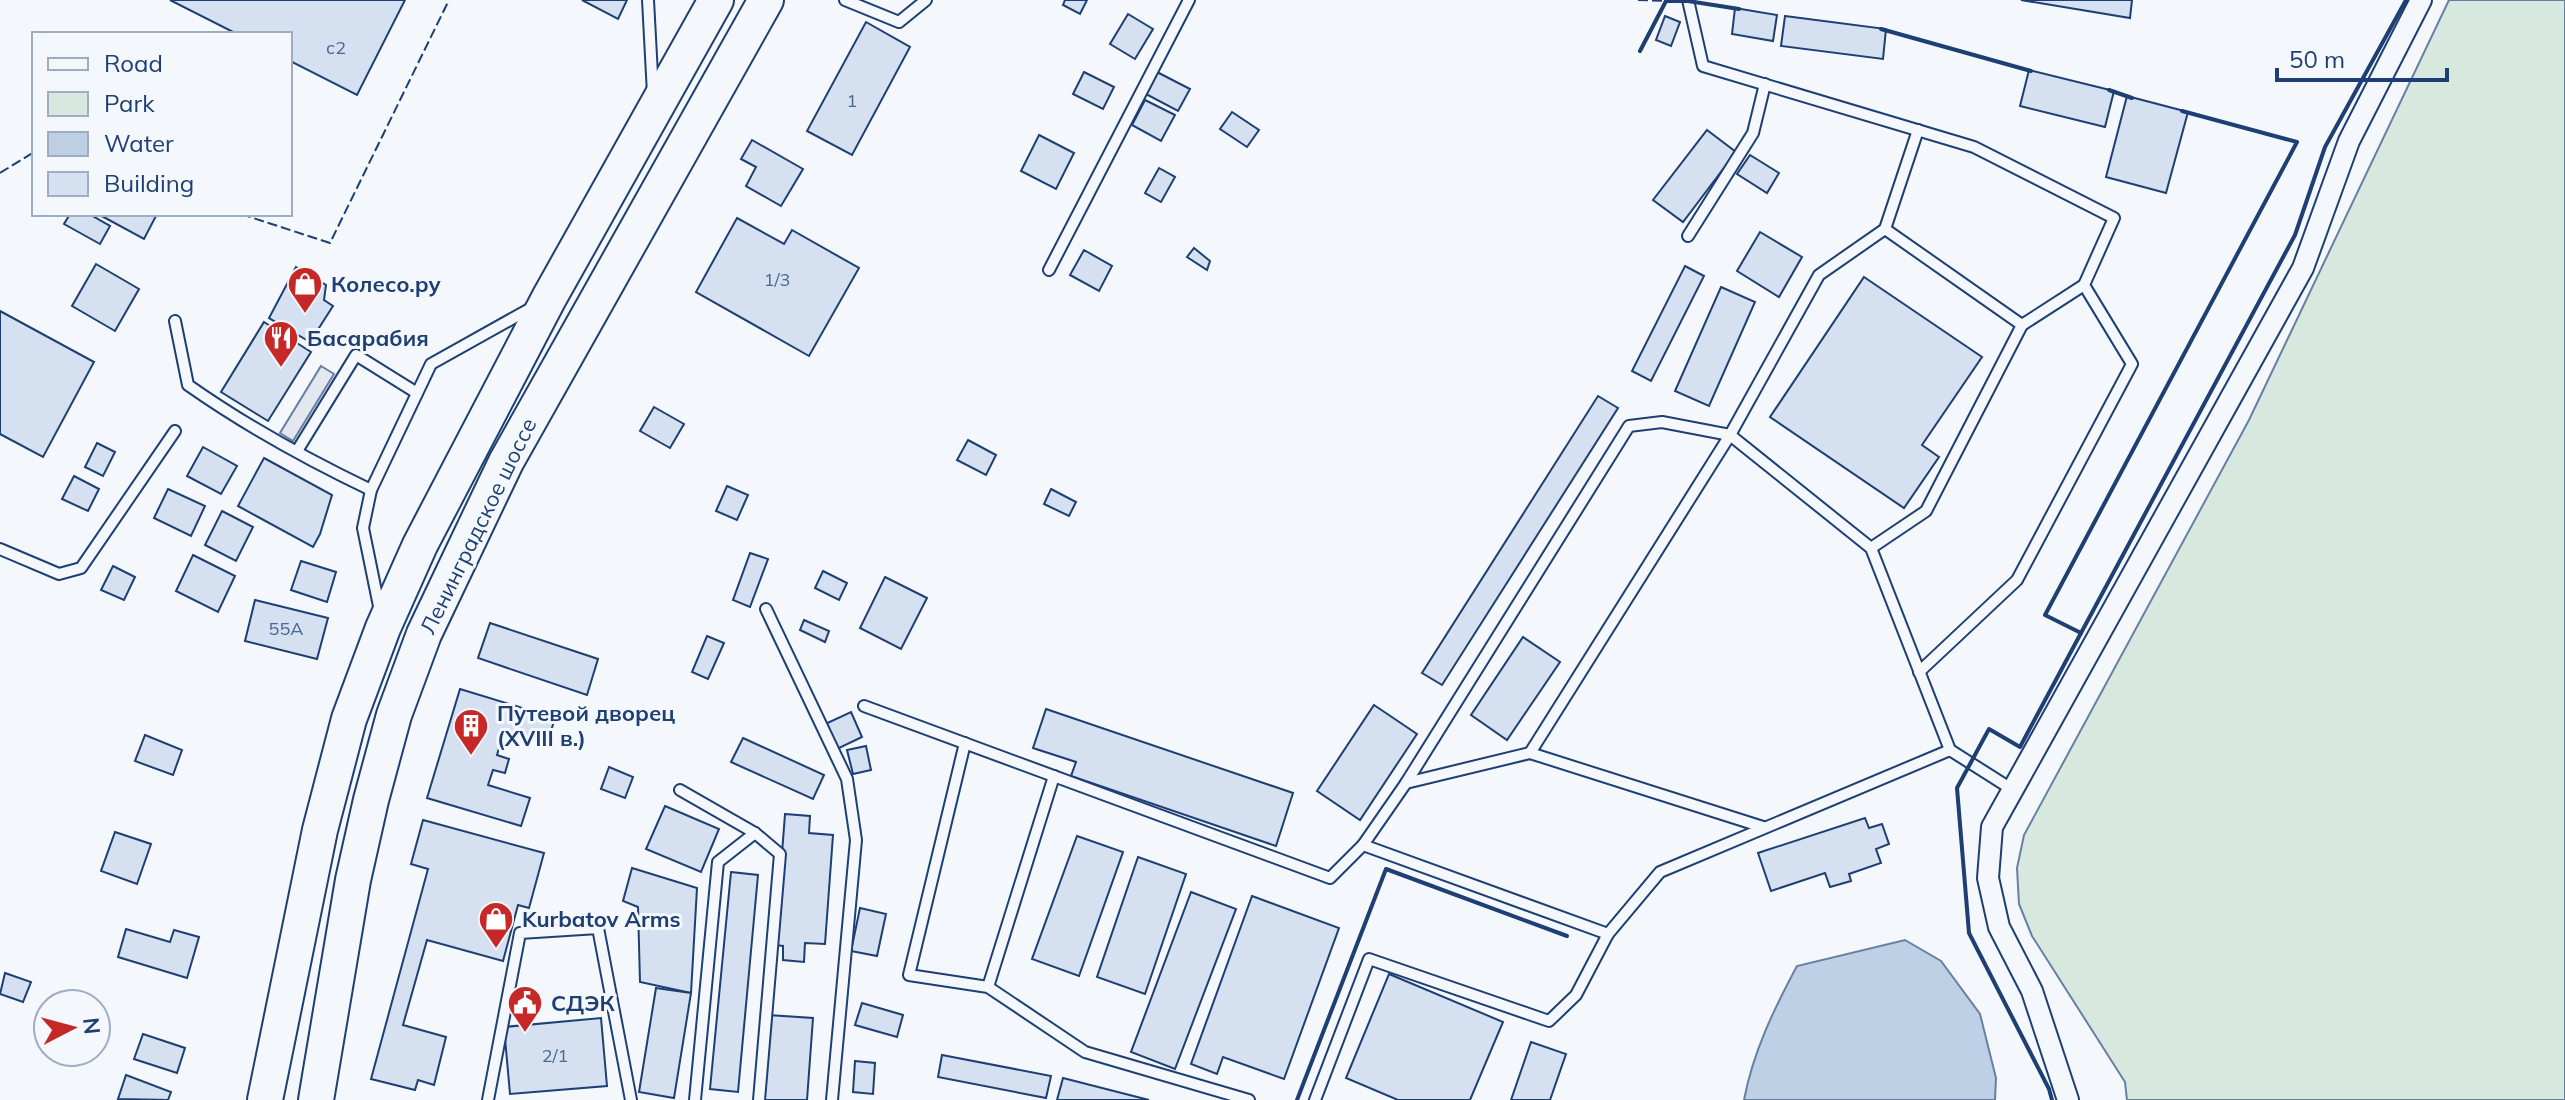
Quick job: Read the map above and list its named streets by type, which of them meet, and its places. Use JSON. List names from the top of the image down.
{
  "streets": {
    "highway": ["Ленинградское шоссе"]
  },
  "places": {
    "shop": ["Колесо.ру", "Kurbatov Arms"],
    "restaurant": ["Басарабия"],
    "building": ["Путевой дворец (XVIII в.)"],
    "public building": ["СДЭК"]
  },
  "house_numbers": [
    "с2",
    "1",
    "1/3",
    "55А",
    "2/1"
  ],
  "legend": [
    "Road",
    "Park",
    "Water",
    "Building"
  ],
  "scale_bar": "50 m",
  "north": "right"
}
